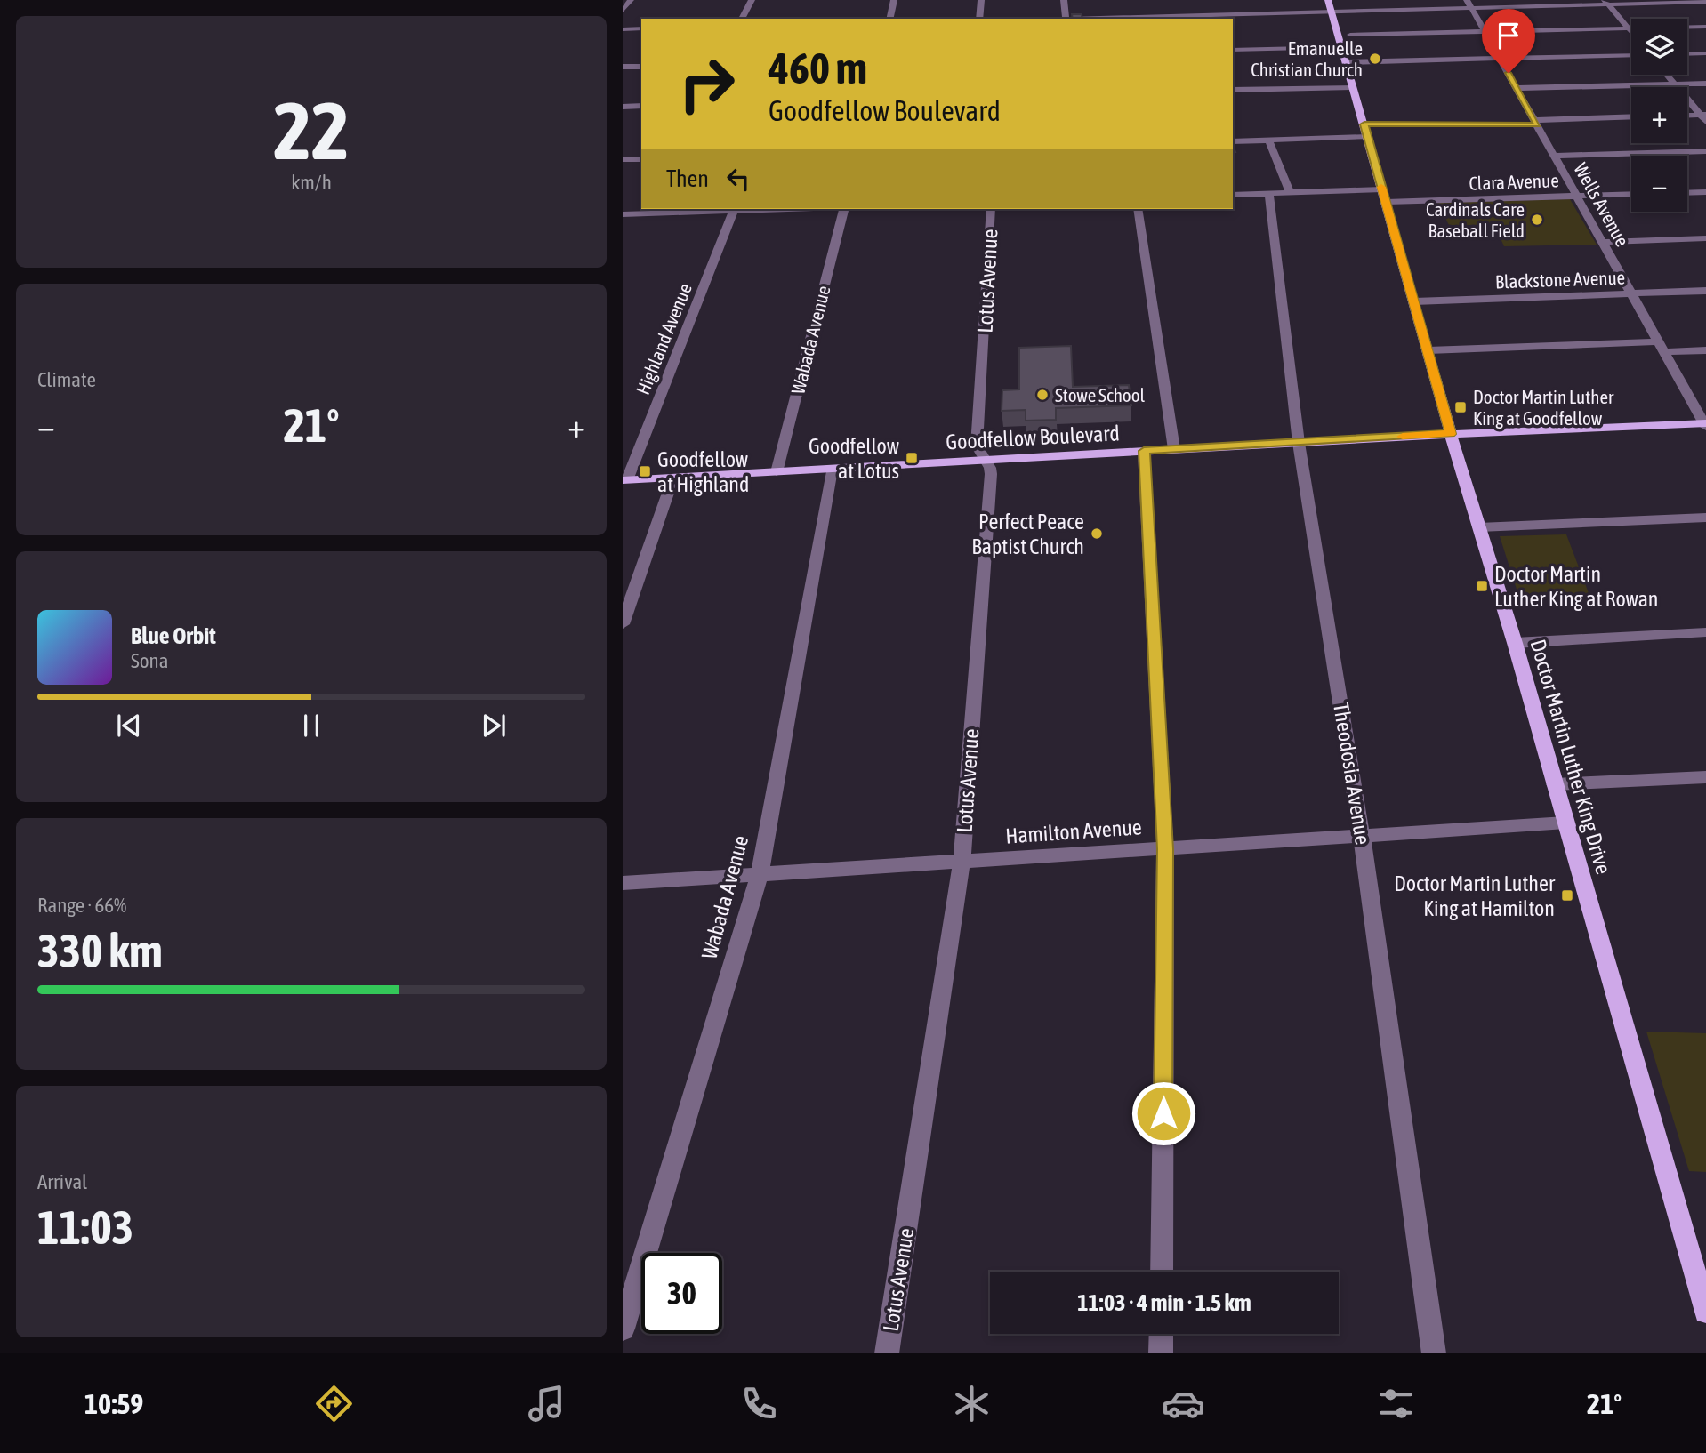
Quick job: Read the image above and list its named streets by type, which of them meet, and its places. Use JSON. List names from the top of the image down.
{
  "streets": {
    "main road": ["Goodfellow Boulevard", "Doctor Martin Luther King Drive"],
    "street": [
      "Clara Avenue",
      "Wells Avenue",
      "Blackstone Avenue",
      "Lotus Avenue",
      "Highland Avenue",
      "Wabada Avenue",
      "Theodosia Avenue",
      "Hamilton Avenue"
    ]
  },
  "crossings": [
    ["Clara Avenue", "Wells Avenue"],
    ["Clara Avenue", "Doctor Martin Luther King Drive"],
    ["Wells Avenue", "Blackstone Avenue"],
    ["Wells Avenue", "Goodfellow Boulevard"],
    ["Blackstone Avenue", "Doctor Martin Luther King Drive"],
    ["Lotus Avenue", "Goodfellow Boulevard"],
    ["Lotus Avenue", "Hamilton Avenue"],
    ["Highland Avenue", "Goodfellow Boulevard"],
    ["Wabada Avenue", "Goodfellow Boulevard"],
    ["Wabada Avenue", "Hamilton Avenue"],
    ["Goodfellow Boulevard", "Doctor Martin Luther King Drive"],
    ["Goodfellow Boulevard", "Theodosia Avenue"],
    ["Doctor Martin Luther King Drive", "Hamilton Avenue"],
    ["Theodosia Avenue", "Hamilton Avenue"]
  ],
  "places": {
    "other": [
      "Emanuelle Christian Church",
      "Cardinals Care Baseball Field",
      "Stowe School",
      "Perfect Peace Baptist Church"
    ],
    "transit": [
      "Doctor Martin Luther King at Goodfellow",
      "Goodfellow at Lotus",
      "Goodfellow at Highland",
      "Doctor Martin Luther King at Rowan",
      "Doctor Martin Luther King at Hamilton"
    ]
  },
  "page": {
    "tile": [
      ["22", "km/h"],
      "Climate",
      ["Range · 66%", "330 km"],
      ["Arrival", "11:03"]
    ],
    "map_buttons": ["+", "−"],
    "turn": ["460 m", "Goodfellow Boulevard"],
    "then": "Then",
    "heat": ["−", "21°", "+"],
    "song": ["Blue Orbit", "Sona"],
    "limit": "30",
    "trip": "11:03 · 4 min · 1.5 km",
    "tabs": ["10:59", "21°"]
  }
}
